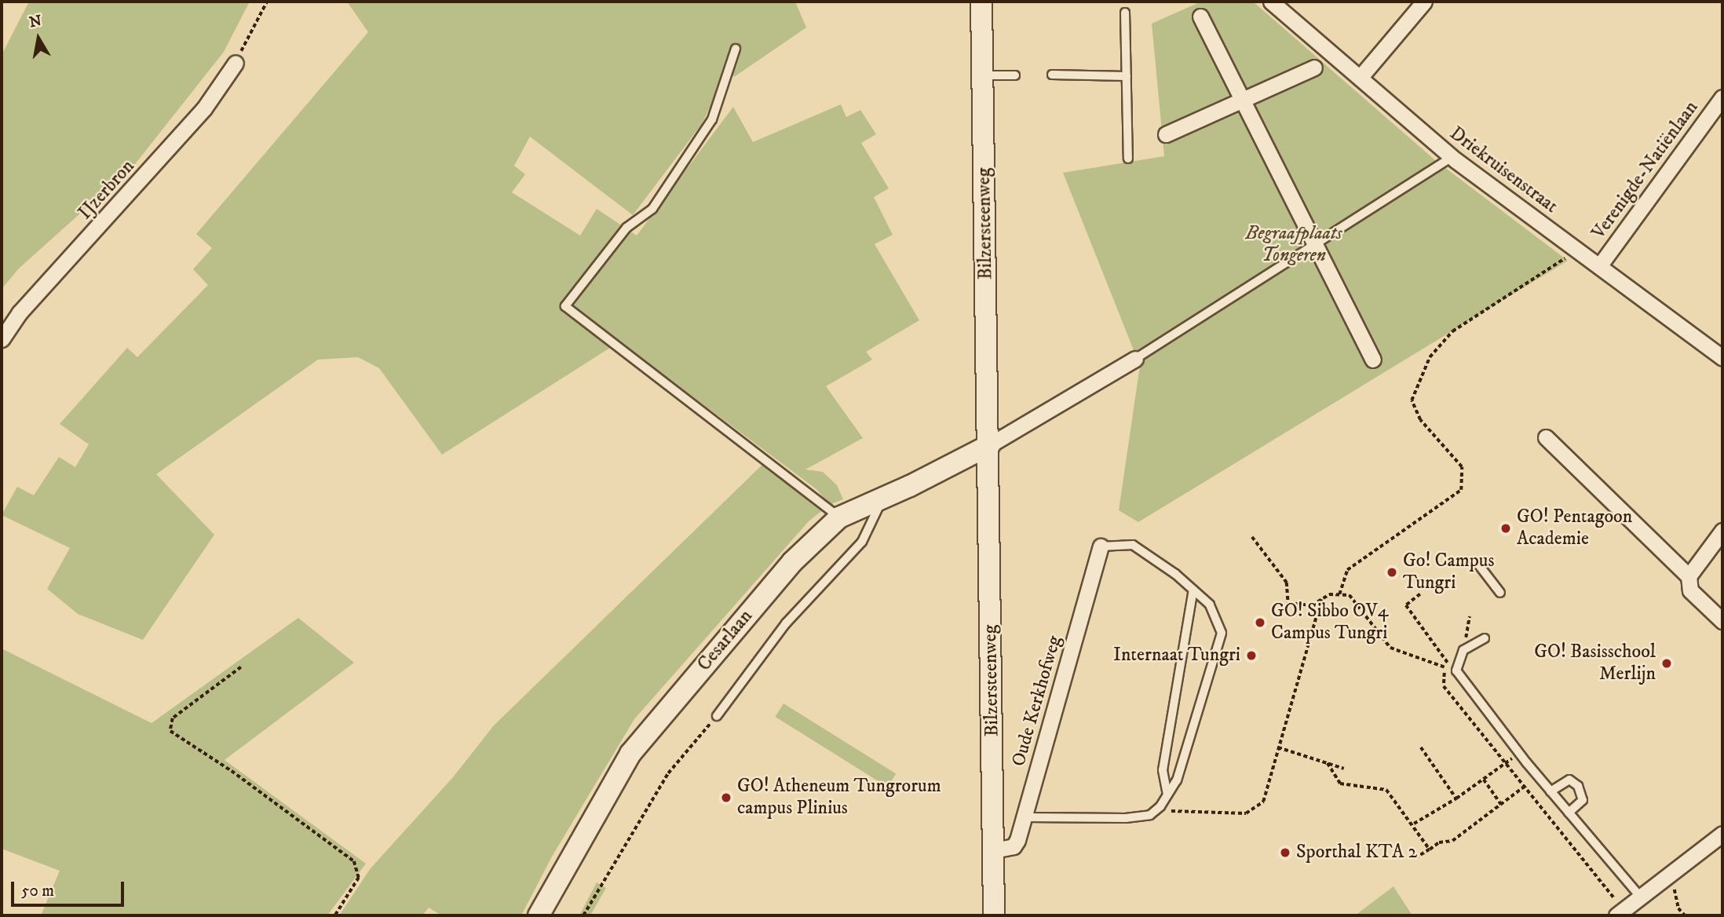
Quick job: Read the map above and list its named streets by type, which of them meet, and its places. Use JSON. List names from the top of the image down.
{
  "streets": {
    "main road": ["Bilzersteenweg", "Cesarlaan"],
    "street": [
      "Driekruisenstraat",
      "Verenigde-Natiënlaan",
      "IJzerbron",
      "Oude Kerkhofweg"
    ]
  },
  "crossings": [
    ["Driekruisenstraat", "Verenigde-Natiënlaan"],
    ["Bilzersteenweg", "Cesarlaan"],
    ["Bilzersteenweg", "Oude Kerkhofweg"]
  ],
  "parks": ["Begraafplaats Tongeren"],
  "places": [
    "GO! Pentagoon Academie",
    "Go! Campus Tungri",
    "GO! Sibbo OV4 Campus Tungri",
    "Internaat Tungri",
    "GO! Basisschool Merlijn",
    "GO! Atheneum Tungrorum campus Plinius",
    "Sporthal KTA 2"
  ],
  "scale_bar": "50 m",
  "north": "top"
}
